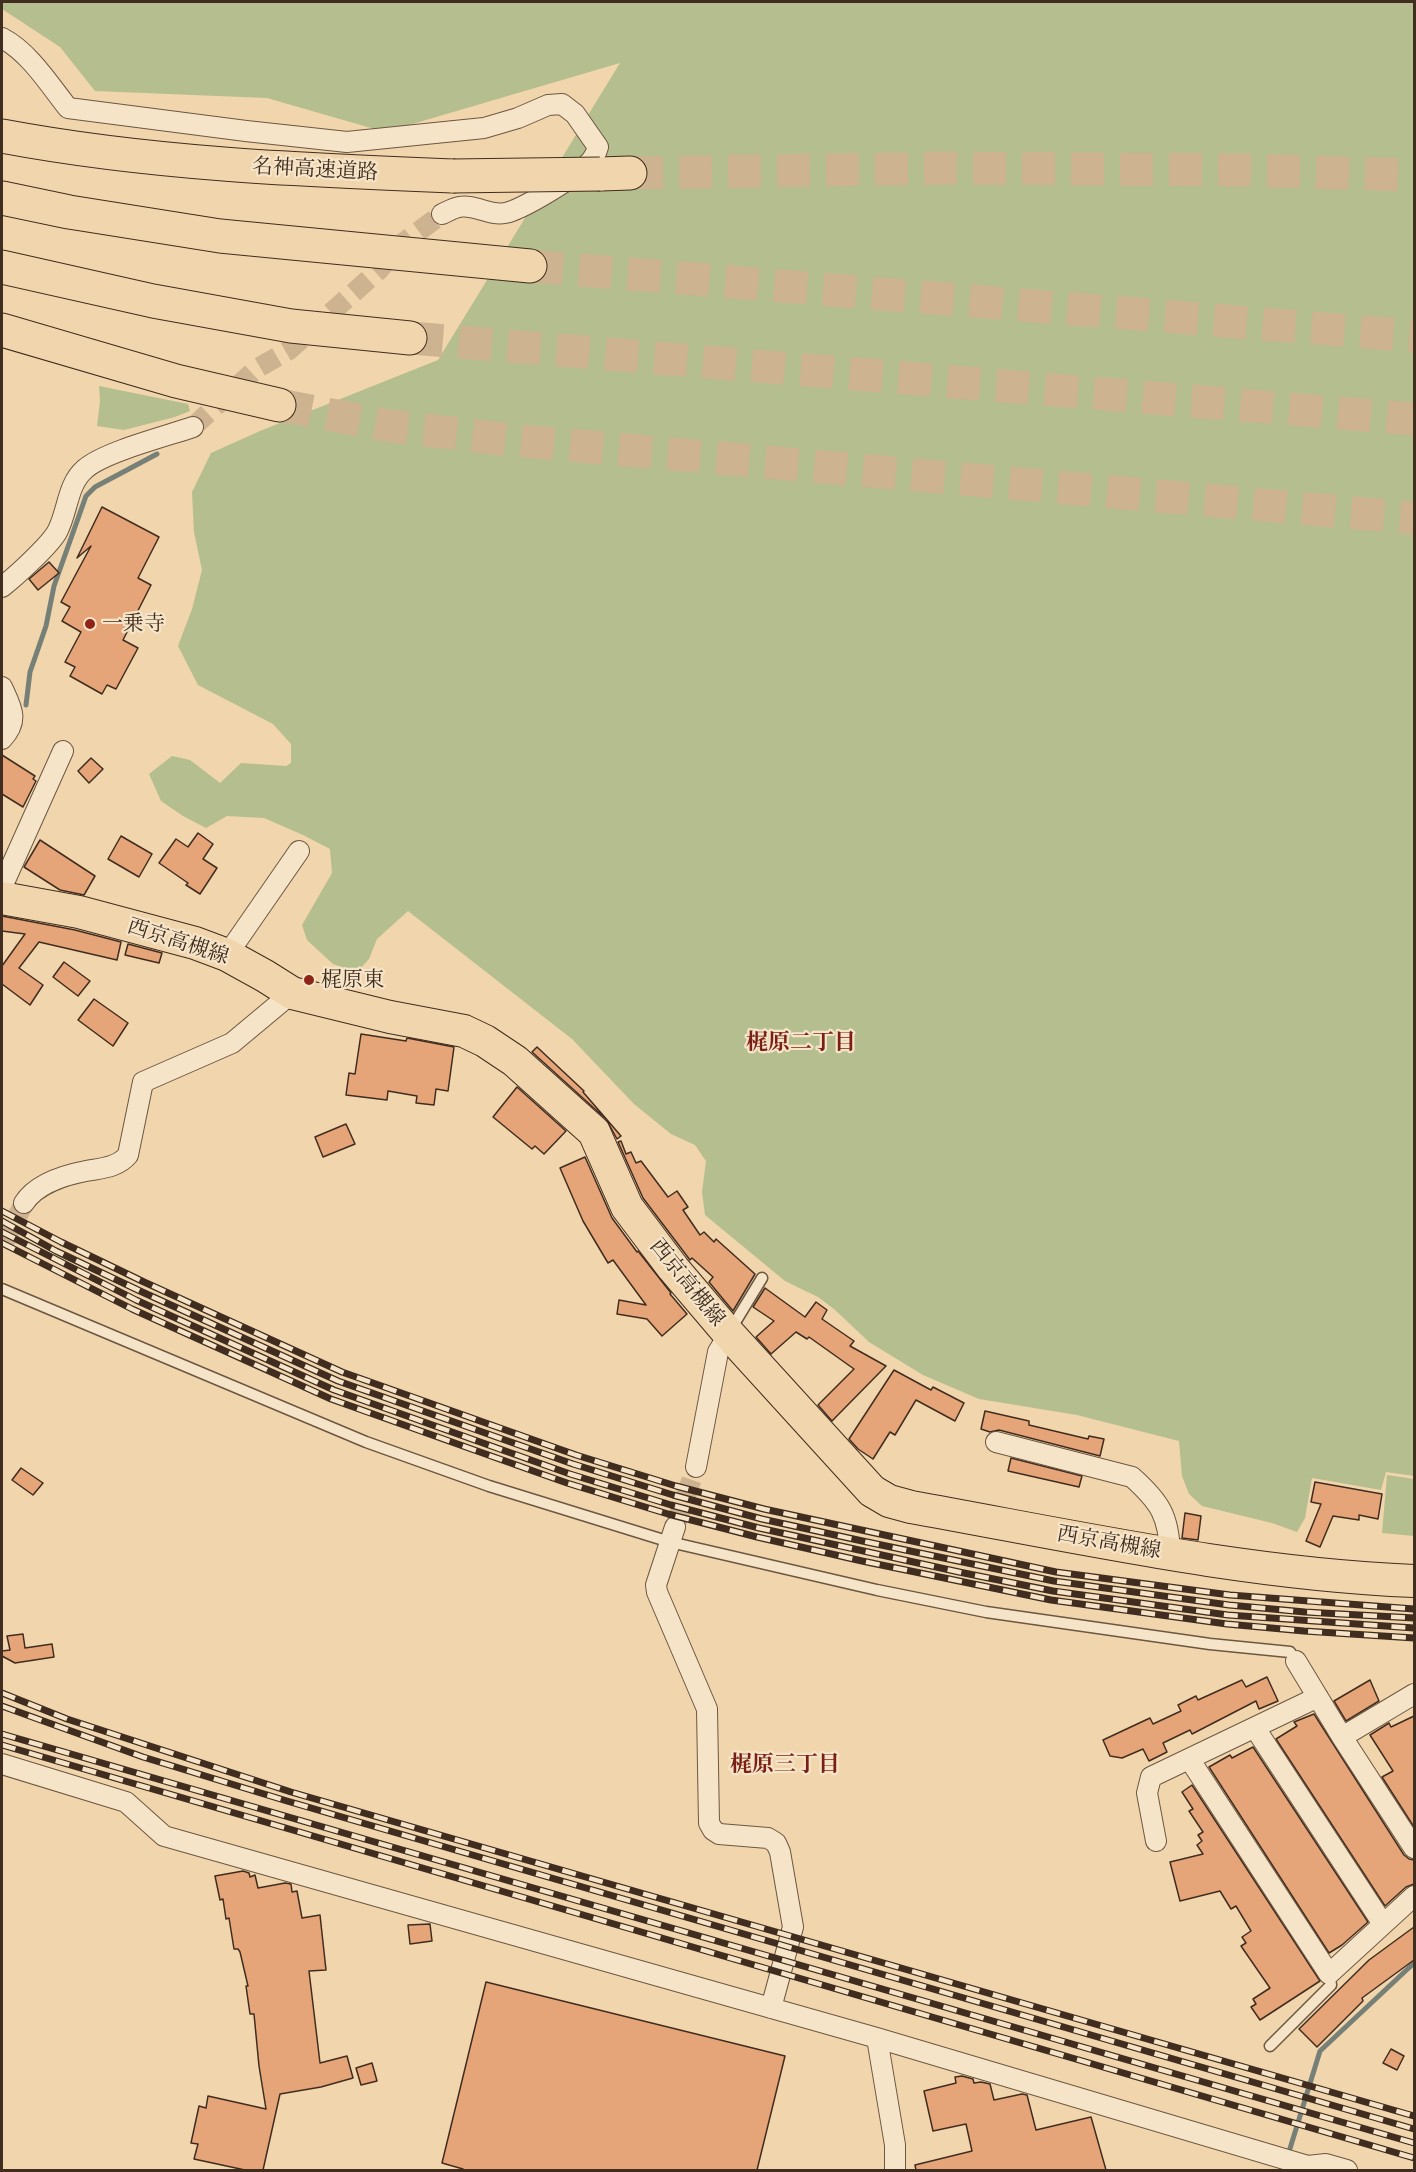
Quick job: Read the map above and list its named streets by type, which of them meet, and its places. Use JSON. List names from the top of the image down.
{
  "streets": {
    "highway": ["名神高速道路"],
    "main road": ["西京高槻線"]
  },
  "districts": ["梶原二丁目", "梶原三丁目"],
  "places": ["一乗寺", "梶原東"]
}
